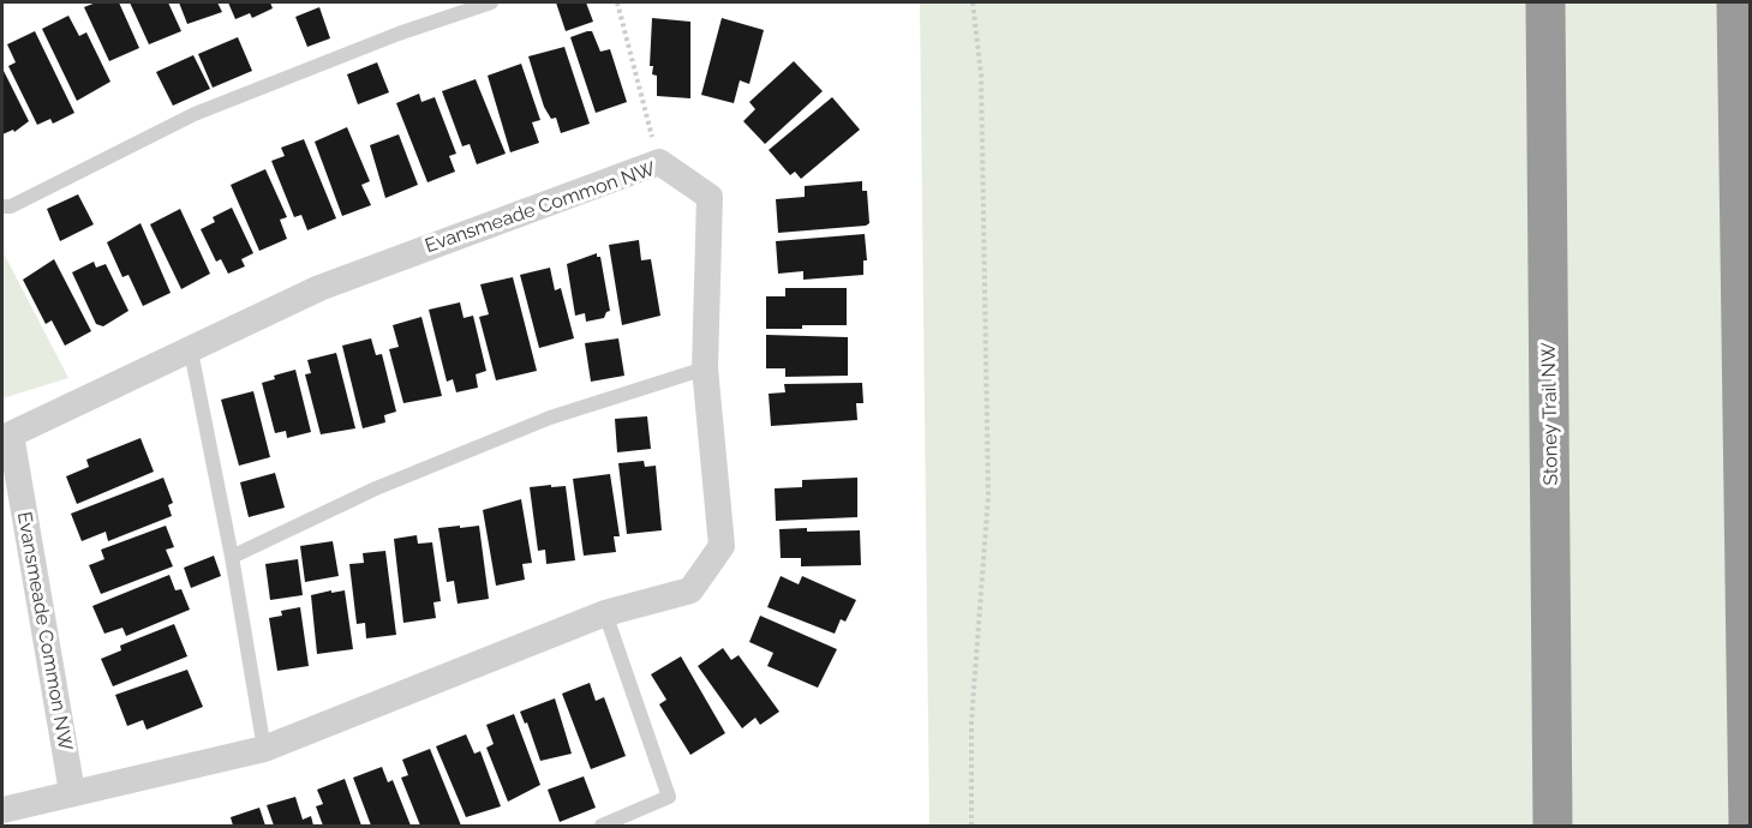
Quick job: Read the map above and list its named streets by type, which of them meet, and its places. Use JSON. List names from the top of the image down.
{
  "streets": {
    "highway": ["Stoney Trail NW"],
    "street": ["Evansmeade Common NW"]
  }
}
